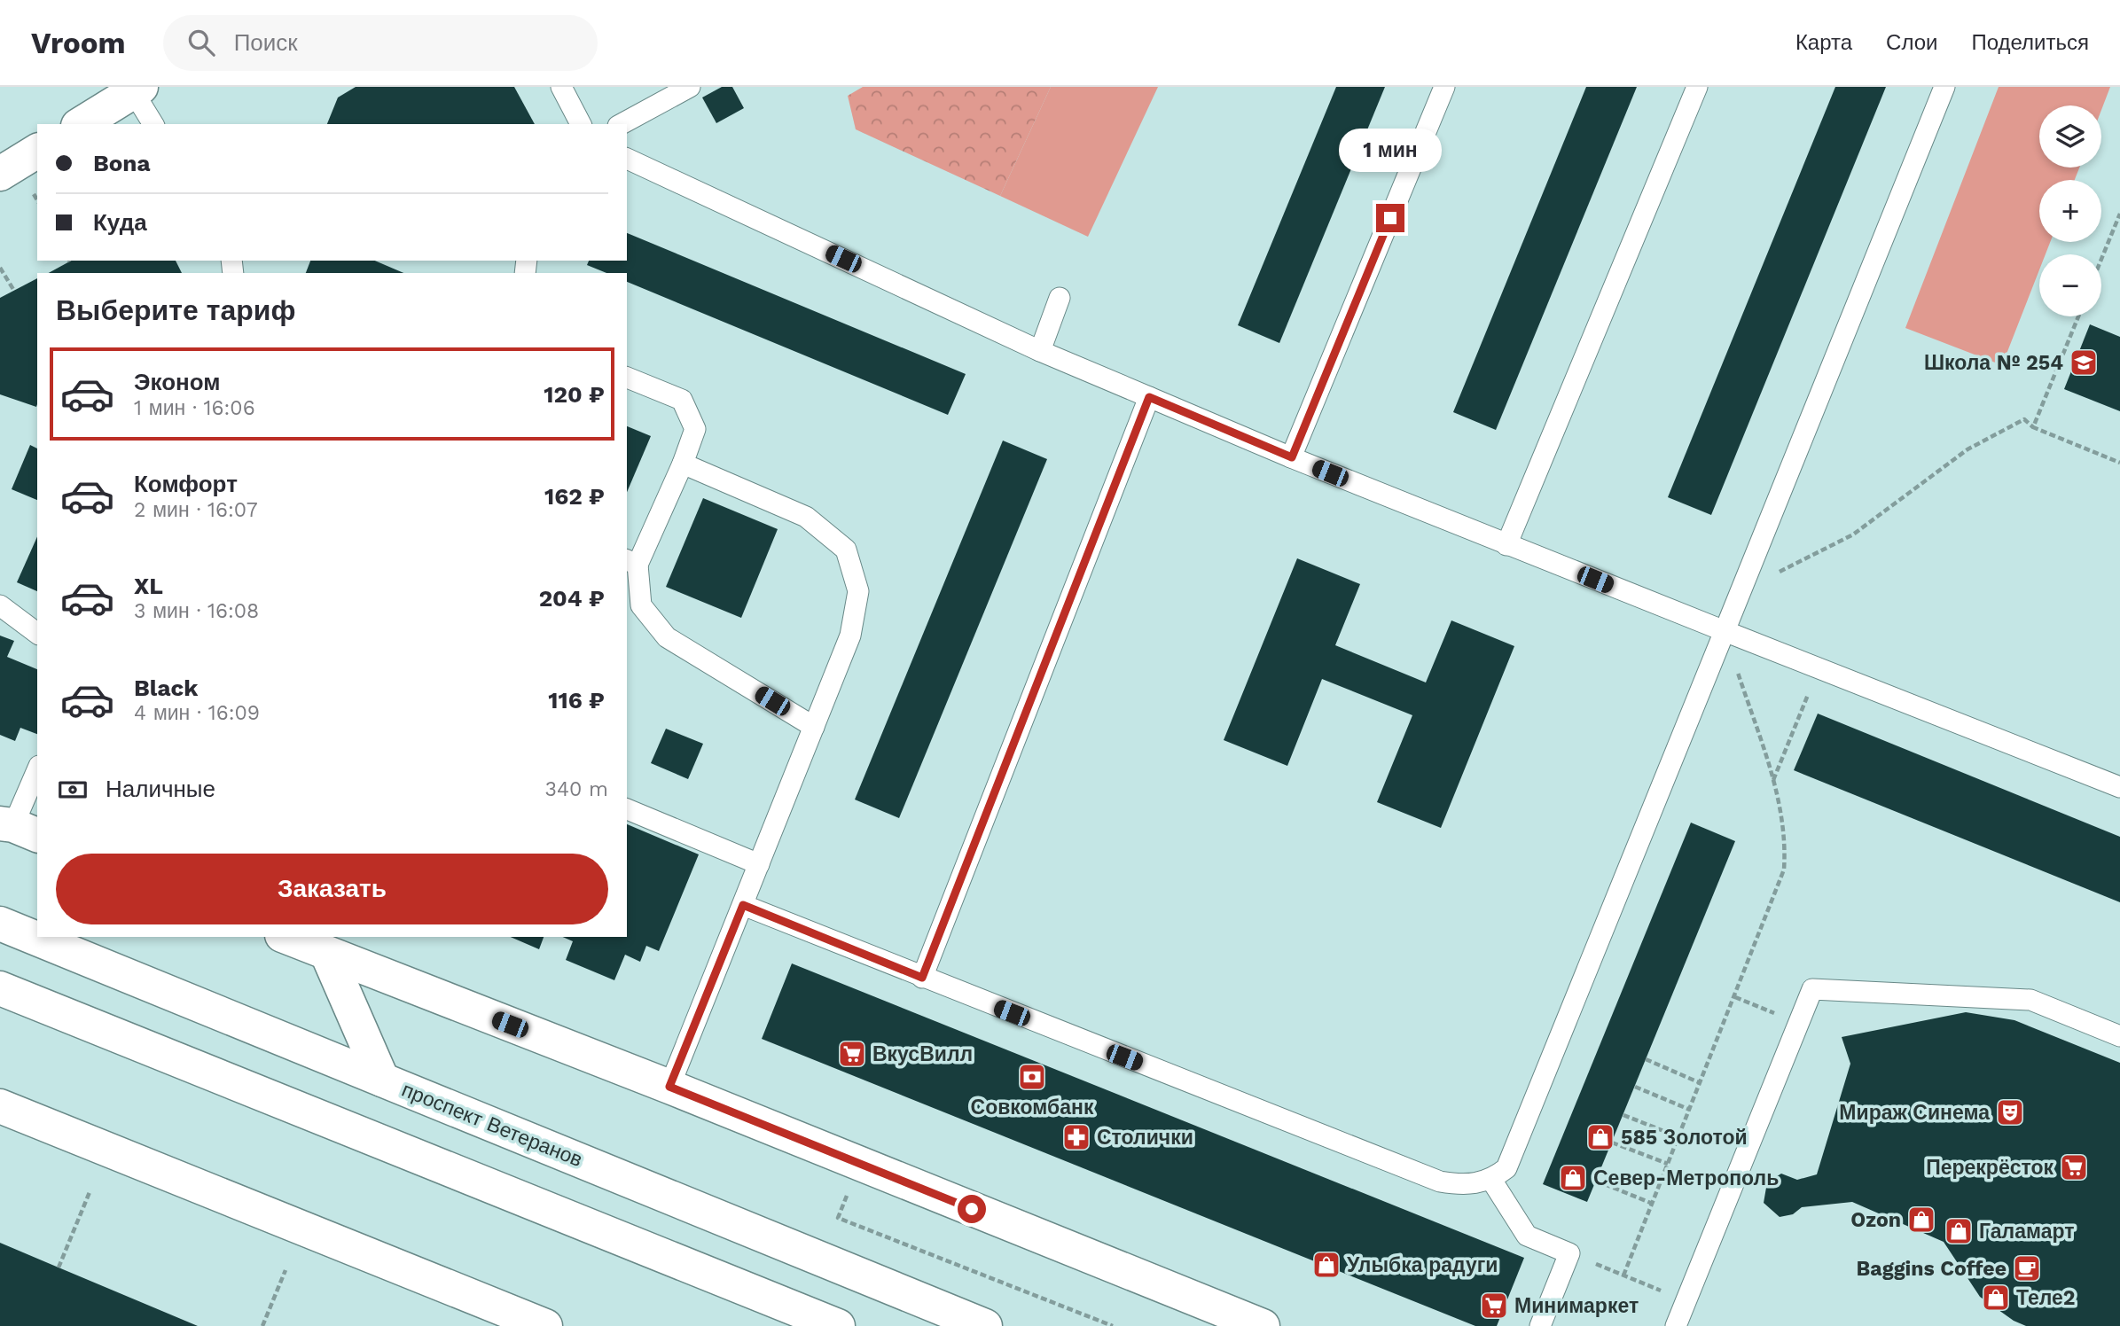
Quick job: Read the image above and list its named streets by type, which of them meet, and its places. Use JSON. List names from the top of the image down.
{
  "streets": {
    "main road": ["проспект Ветеранов"]
  },
  "places": {
    "school or university": ["Школа № 254"],
    "supermarket": ["ВкусВилл", "Перекрёсток", "Минимаркет"],
    "bank": ["Совкомбанк"],
    "theatre": ["Мираж Синема"],
    "pharmacy": ["Столички"],
    "shop": [
      "585 Золотой",
      "Север-Метрополь",
      "Ozon",
      "Галамарт",
      "Улыбка радуги",
      "Теле2"
    ],
    "cafe": ["Baggins Coffee"]
  },
  "page": {
    "header": "Vroom",
    "search": "Поиск",
    "nav": ["Карта", "Слои", "Поделиться"],
    "map_buttons": ["+", "−"],
    "banner": ["Bona", "Куда"],
    "bubble": "1 мин",
    "heading": "Выберите тариф",
    "list": [
      {
        "name": "Эконом",
        "note": "1 мин · 16:06",
        "value": "120 ₽"
      },
      {
        "name": "Комфорт",
        "note": "2 мин · 16:07",
        "value": "162 ₽"
      },
      {
        "name": "XL",
        "note": "3 мин · 16:08",
        "value": "204 ₽"
      },
      {
        "name": "Black",
        "note": "4 мин · 16:09",
        "value": "116 ₽"
      }
    ],
    "pay": ["Наличные", "340 m"],
    "buttons": "Заказать"
  }
}
